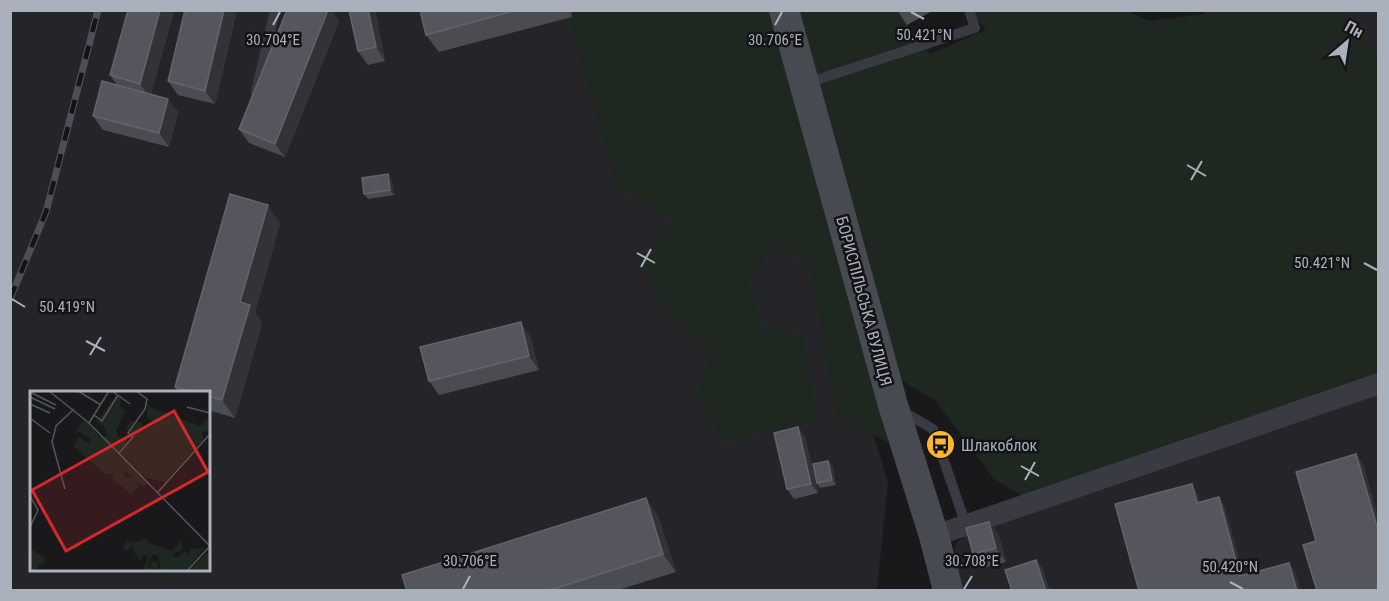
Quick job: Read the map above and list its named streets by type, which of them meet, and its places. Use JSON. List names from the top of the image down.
{
  "streets": {
    "main road": ["БОРИСПІЛЬСЬКА ВУЛИЦЯ"]
  },
  "places": {
    "bus stop": ["Шлакоблок"]
  },
  "north": "top right",
  "coordinates": [
    "50.421°N",
    "30.704°E",
    "30.706°E",
    "50.419°N",
    "30.708°E",
    "50.420°N"
  ]
}
